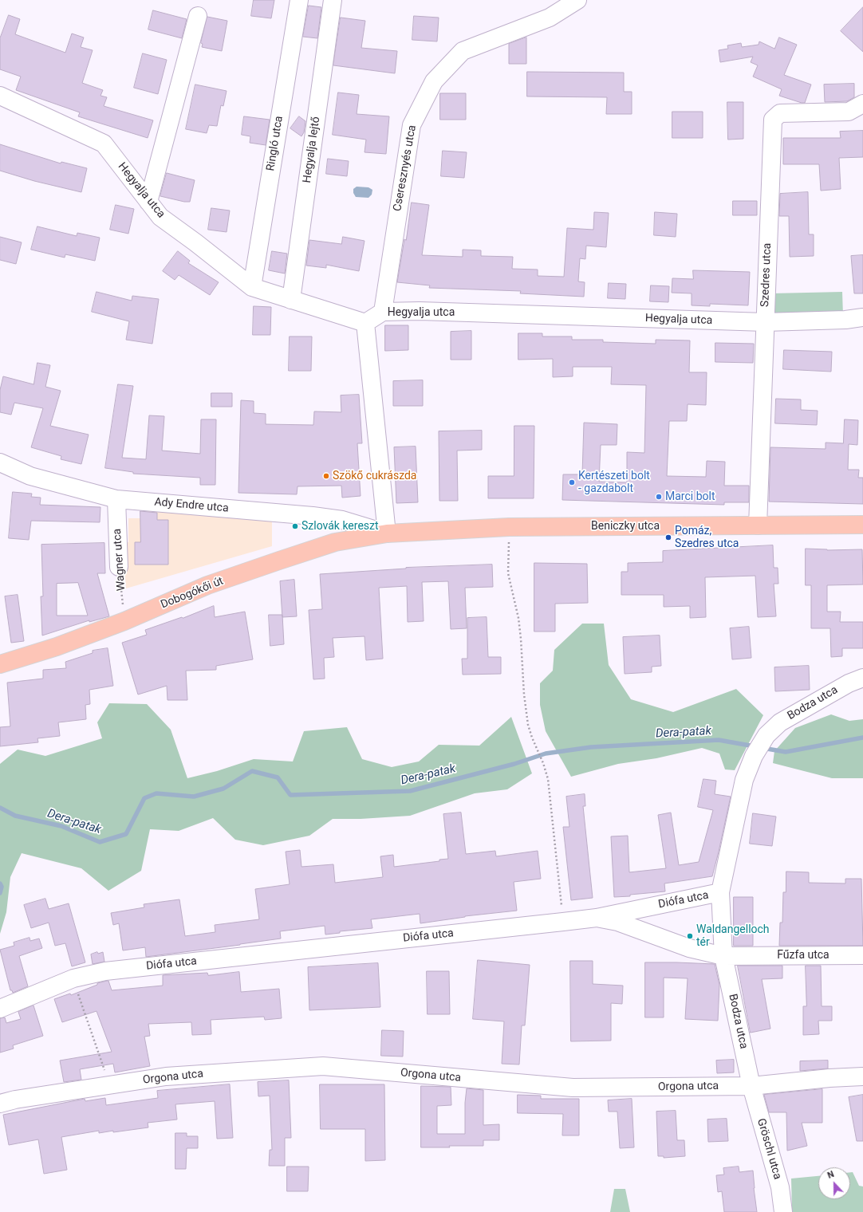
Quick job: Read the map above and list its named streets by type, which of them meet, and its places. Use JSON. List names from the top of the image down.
{
  "streets": {
    "main road": ["Beniczky utca", "Dobogókői út"],
    "street": [
      "Ringló utca",
      "Hegyalja lejtő",
      "Cseresznyés utca",
      "Hegyalja utca",
      "Szedres utca",
      "Ady Endre utca",
      "Wagner utca",
      "Bodza utca",
      "Diófa utca",
      "Fűzfa utca",
      "Orgona utca",
      "Gröschl utca"
    ]
  },
  "crossings": [
    ["Ringló utca", "Hegyalja utca"],
    ["Hegyalja lejtő", "Hegyalja utca"],
    ["Cseresznyés utca", "Hegyalja utca"],
    ["Hegyalja utca", "Szedres utca"],
    ["Szedres utca", "Beniczky utca"],
    ["Ady Endre utca", "Beniczky utca"],
    ["Ady Endre utca", "Wagner utca"],
    ["Ady Endre utca", "Dobogókői út"],
    ["Beniczky utca", "Dobogókői út"],
    ["Wagner utca", "Dobogókői út"],
    ["Bodza utca", "Diófa utca"],
    ["Bodza utca", "Fűzfa utca"],
    ["Bodza utca", "Orgona utca"],
    ["Bodza utca", "Gröschl utca"],
    ["Orgona utca", "Gröschl utca"]
  ],
  "water": ["Dera-patak"],
  "places": [
    "Szökő cukrászda",
    "Kertészeti bolt - gazdabolt",
    "Marci bolt",
    "Szlovák kereszt",
    "Pomáz, Szedres utca",
    "Waldangelloch tér"
  ],
  "north": "top"
}
